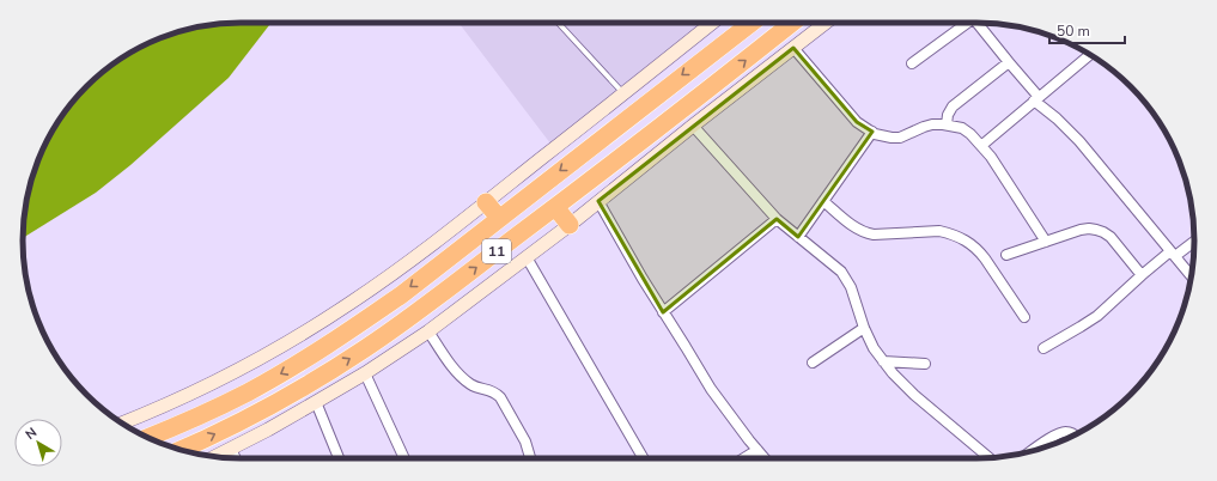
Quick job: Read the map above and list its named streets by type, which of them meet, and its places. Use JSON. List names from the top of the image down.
{
  "streets": {
    "highway": ["11"]
  },
  "scale_bar": "50 m",
  "north": "top left"
}
